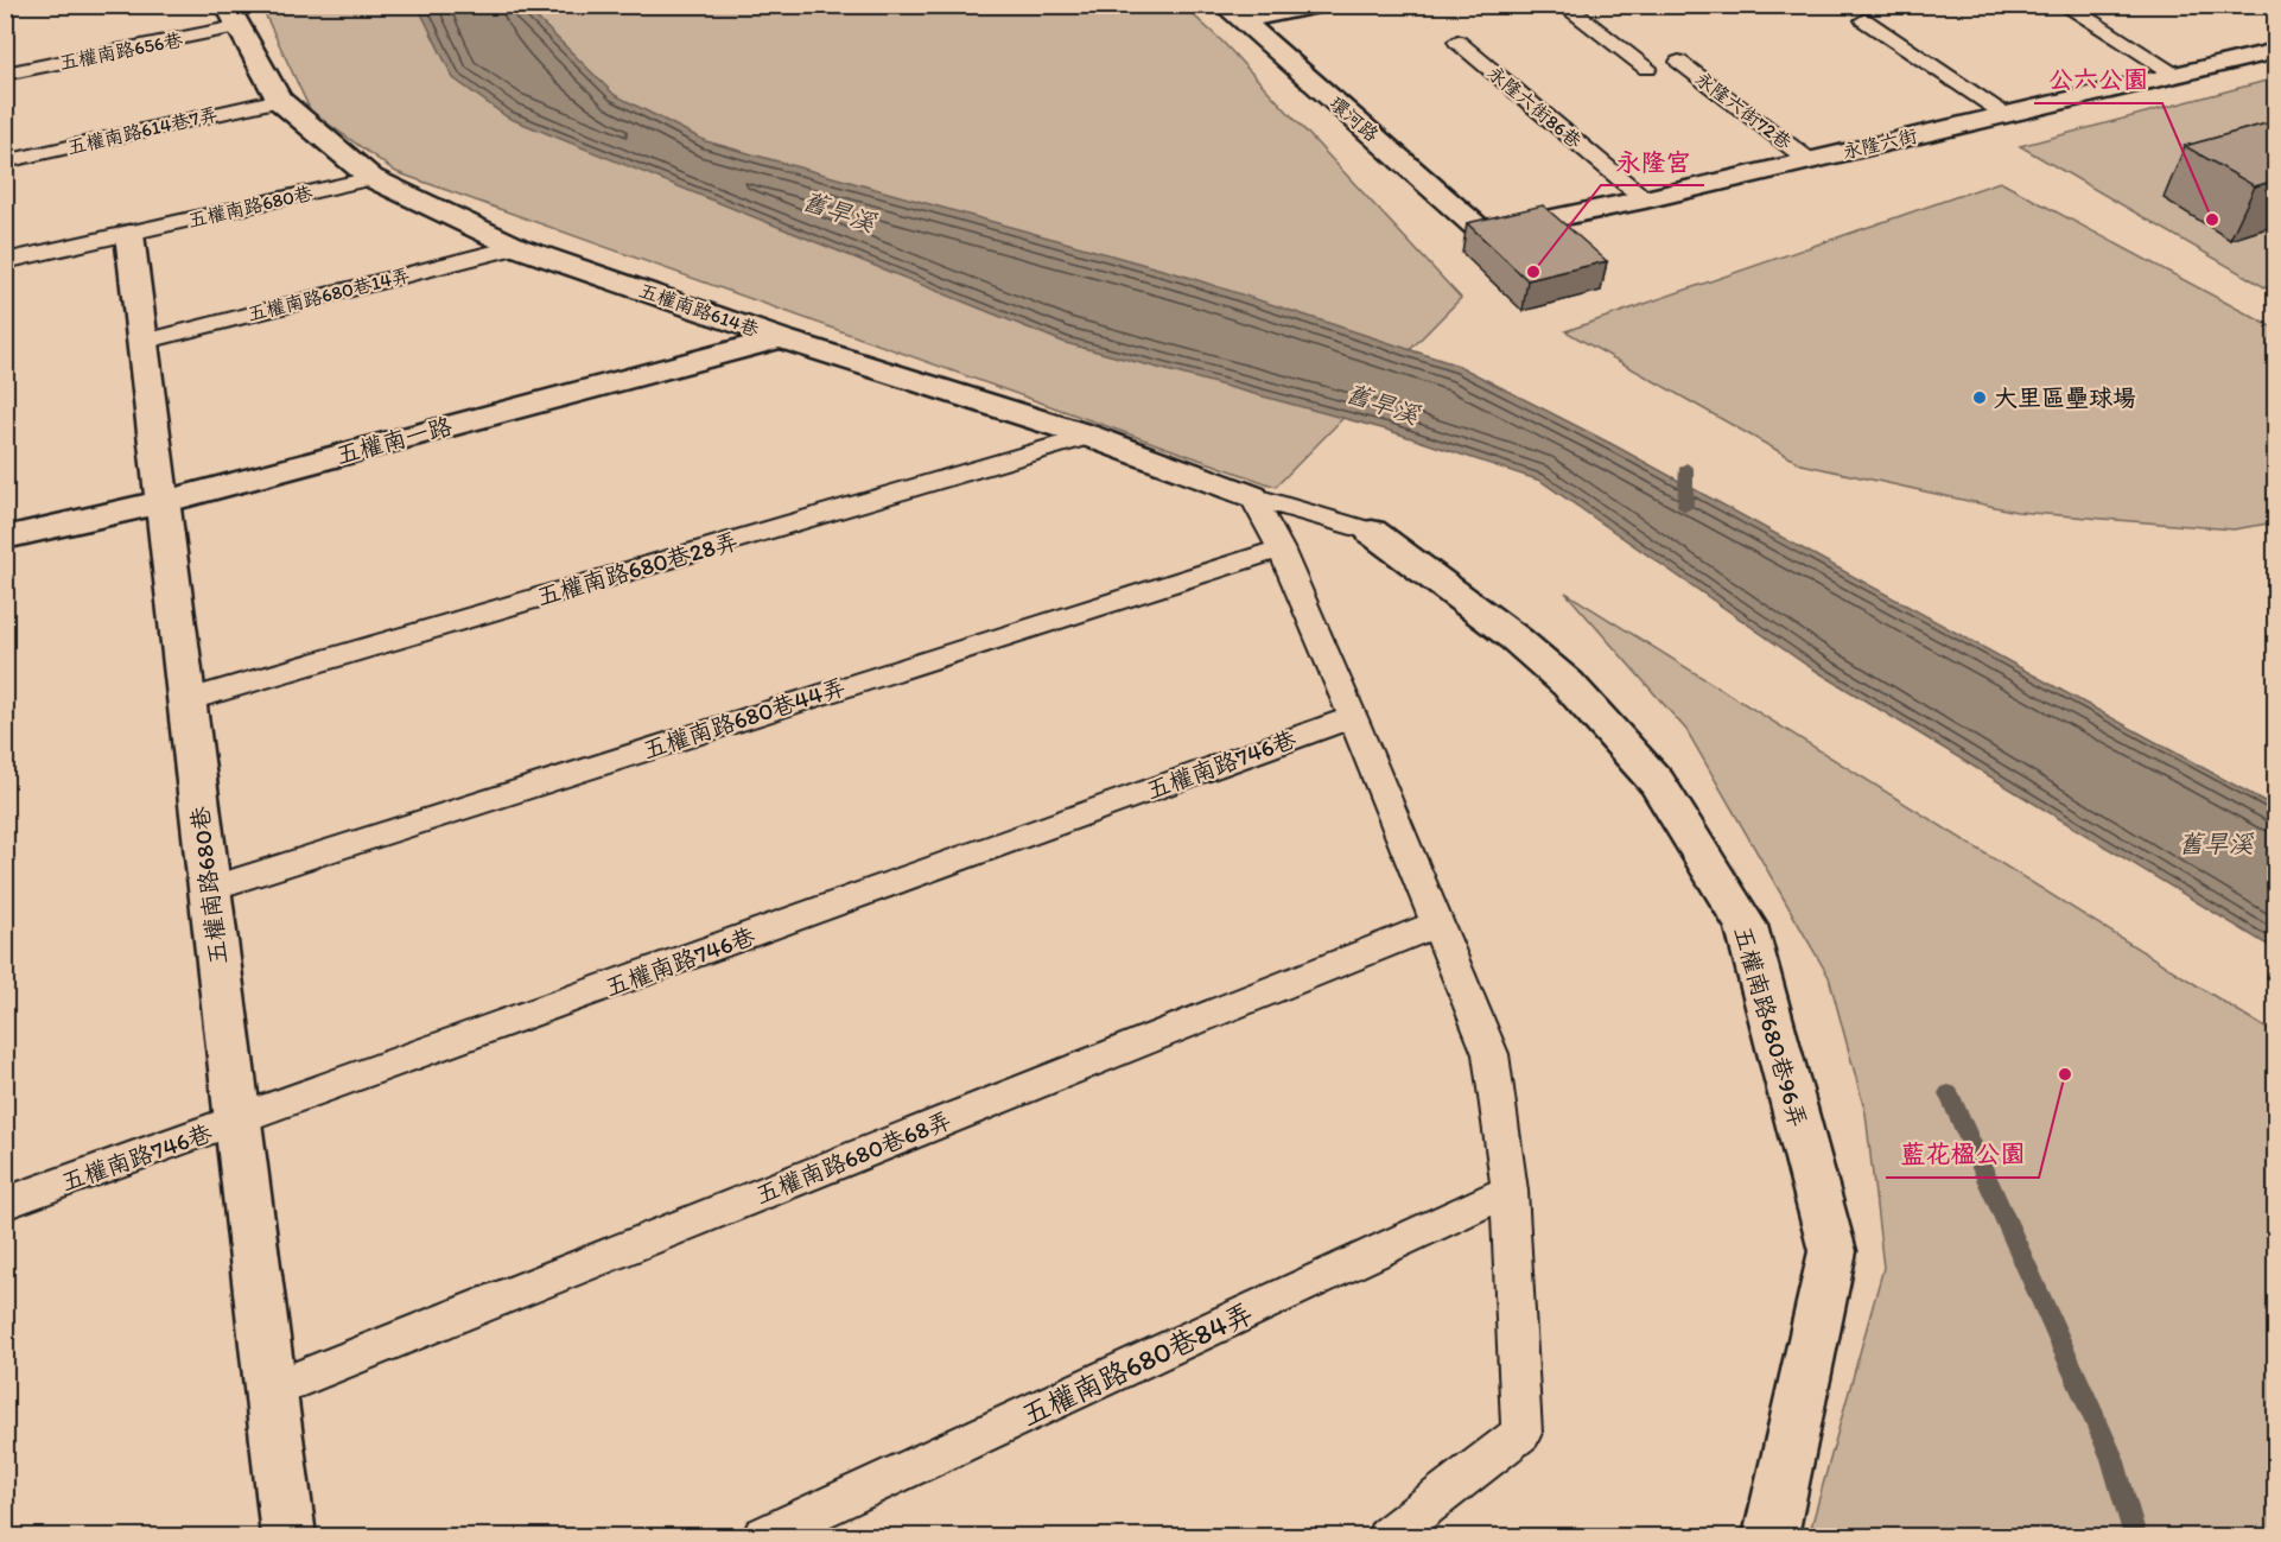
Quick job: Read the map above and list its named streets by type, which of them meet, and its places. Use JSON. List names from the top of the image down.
{
  "streets": {
    "street": [
      "環河路",
      "永隆六街",
      "五權南路680巷",
      "五權南路614巷",
      "五權南一路",
      "五權南路680巷96弄"
    ],
    "lane": [
      "五權南路656巷",
      "永隆六街86巷",
      "永隆六街72巷",
      "五權南路614巷7弄",
      "五權南路680巷14弄",
      "五權南路680巷28弄",
      "五權南路680巷44弄",
      "五權南路746巷",
      "五權南路680巷68弄",
      "五權南路680巷84弄"
    ]
  },
  "crossings": [
    ["五權南路656巷", "五權南路614巷"],
    ["永隆六街86巷", "永隆六街"],
    ["永隆六街72巷", "永隆六街"],
    ["環河路", "永隆六街"],
    ["五權南路614巷7弄", "五權南路614巷"],
    ["五權南路680巷", "五權南路680巷14弄"],
    ["五權南路680巷", "五權南路614巷"],
    ["五權南路680巷", "五權南一路"],
    ["五權南路680巷", "五權南路680巷28弄"],
    ["五權南路680巷", "五權南路680巷44弄"],
    ["五權南路680巷", "五權南路746巷"],
    ["五權南路680巷", "五權南路680巷68弄"],
    ["五權南路680巷14弄", "五權南路614巷"],
    ["五權南路614巷", "五權南一路"],
    ["五權南路614巷", "五權南路680巷28弄"]
  ],
  "water": ["舊旱溪"],
  "places": [
    "公六公園",
    "永隆宮",
    "大里區壘球場",
    "藍花楹公園"
  ]
}
